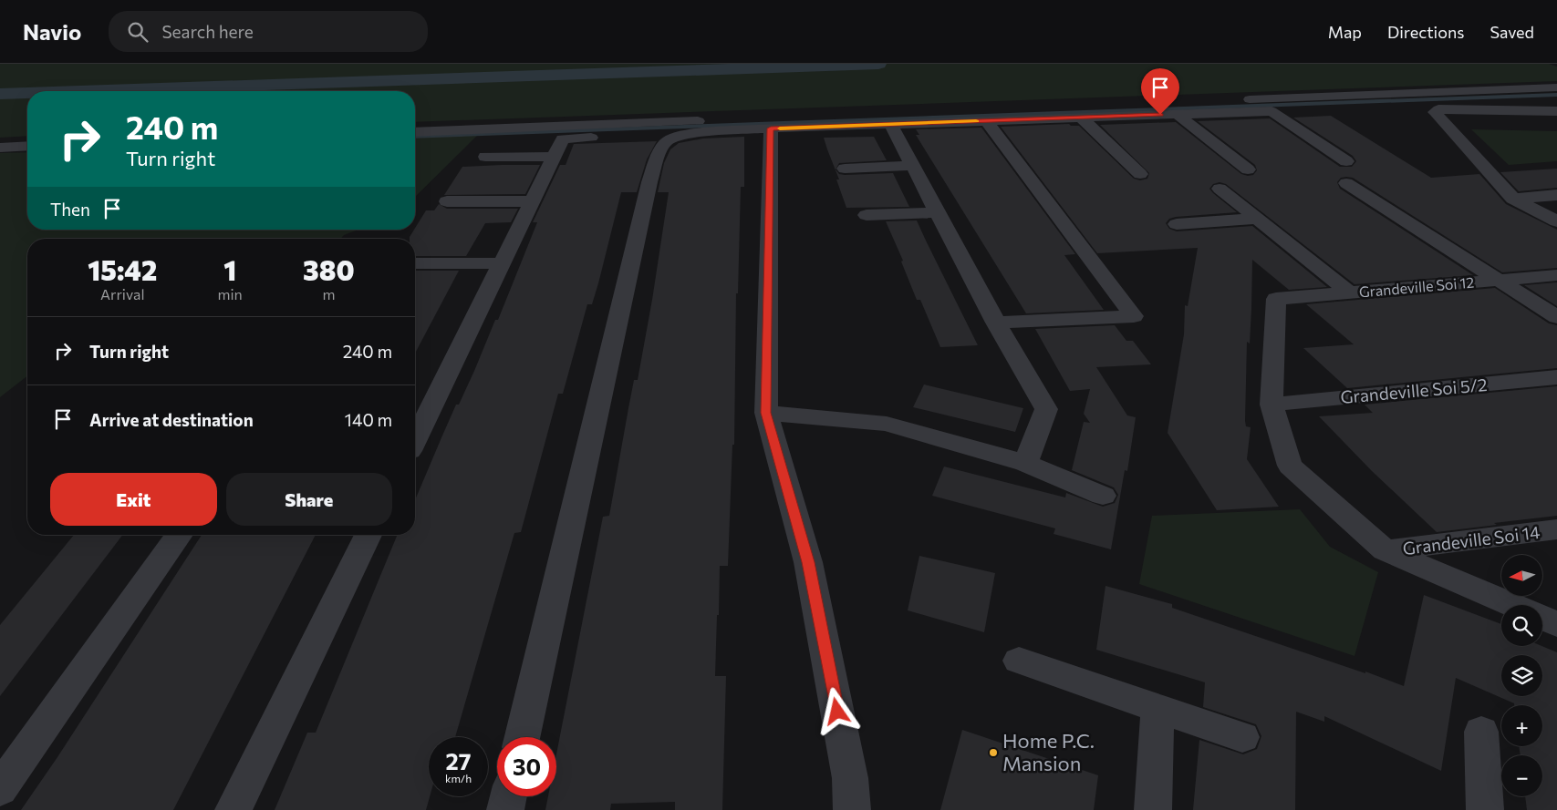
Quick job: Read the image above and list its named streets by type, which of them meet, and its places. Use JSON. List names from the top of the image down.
{
  "streets": {
    "street": ["Grandeville Soi 12", "Grandeville Soi 5/2", "Grandeville Soi 14"]
  },
  "crossings": [
    ["Grandeville Soi 12", "Grandeville Soi 5/2"]
  ],
  "places": ["Home P.C. Mansion"],
  "north": "left",
  "page": {
    "header": "Navio",
    "search": "Search here",
    "nav": ["Map", "Directions", "Saved"],
    "turn": ["240 m", "Turn right"],
    "then": "Then",
    "eta": [
      "15:42",
      "Arrival",
      "1",
      "min",
      "380",
      "m"
    ],
    "list": [
      {
        "name": "Turn right",
        "value": "240 m"
      },
      {
        "name": "Arrive at destination",
        "value": "140 m"
      }
    ],
    "buttons": ["Exit", "Share"],
    "map_buttons": ["+", "−"],
    "speed": "27 km/h",
    "limit": "30"
  }
}
